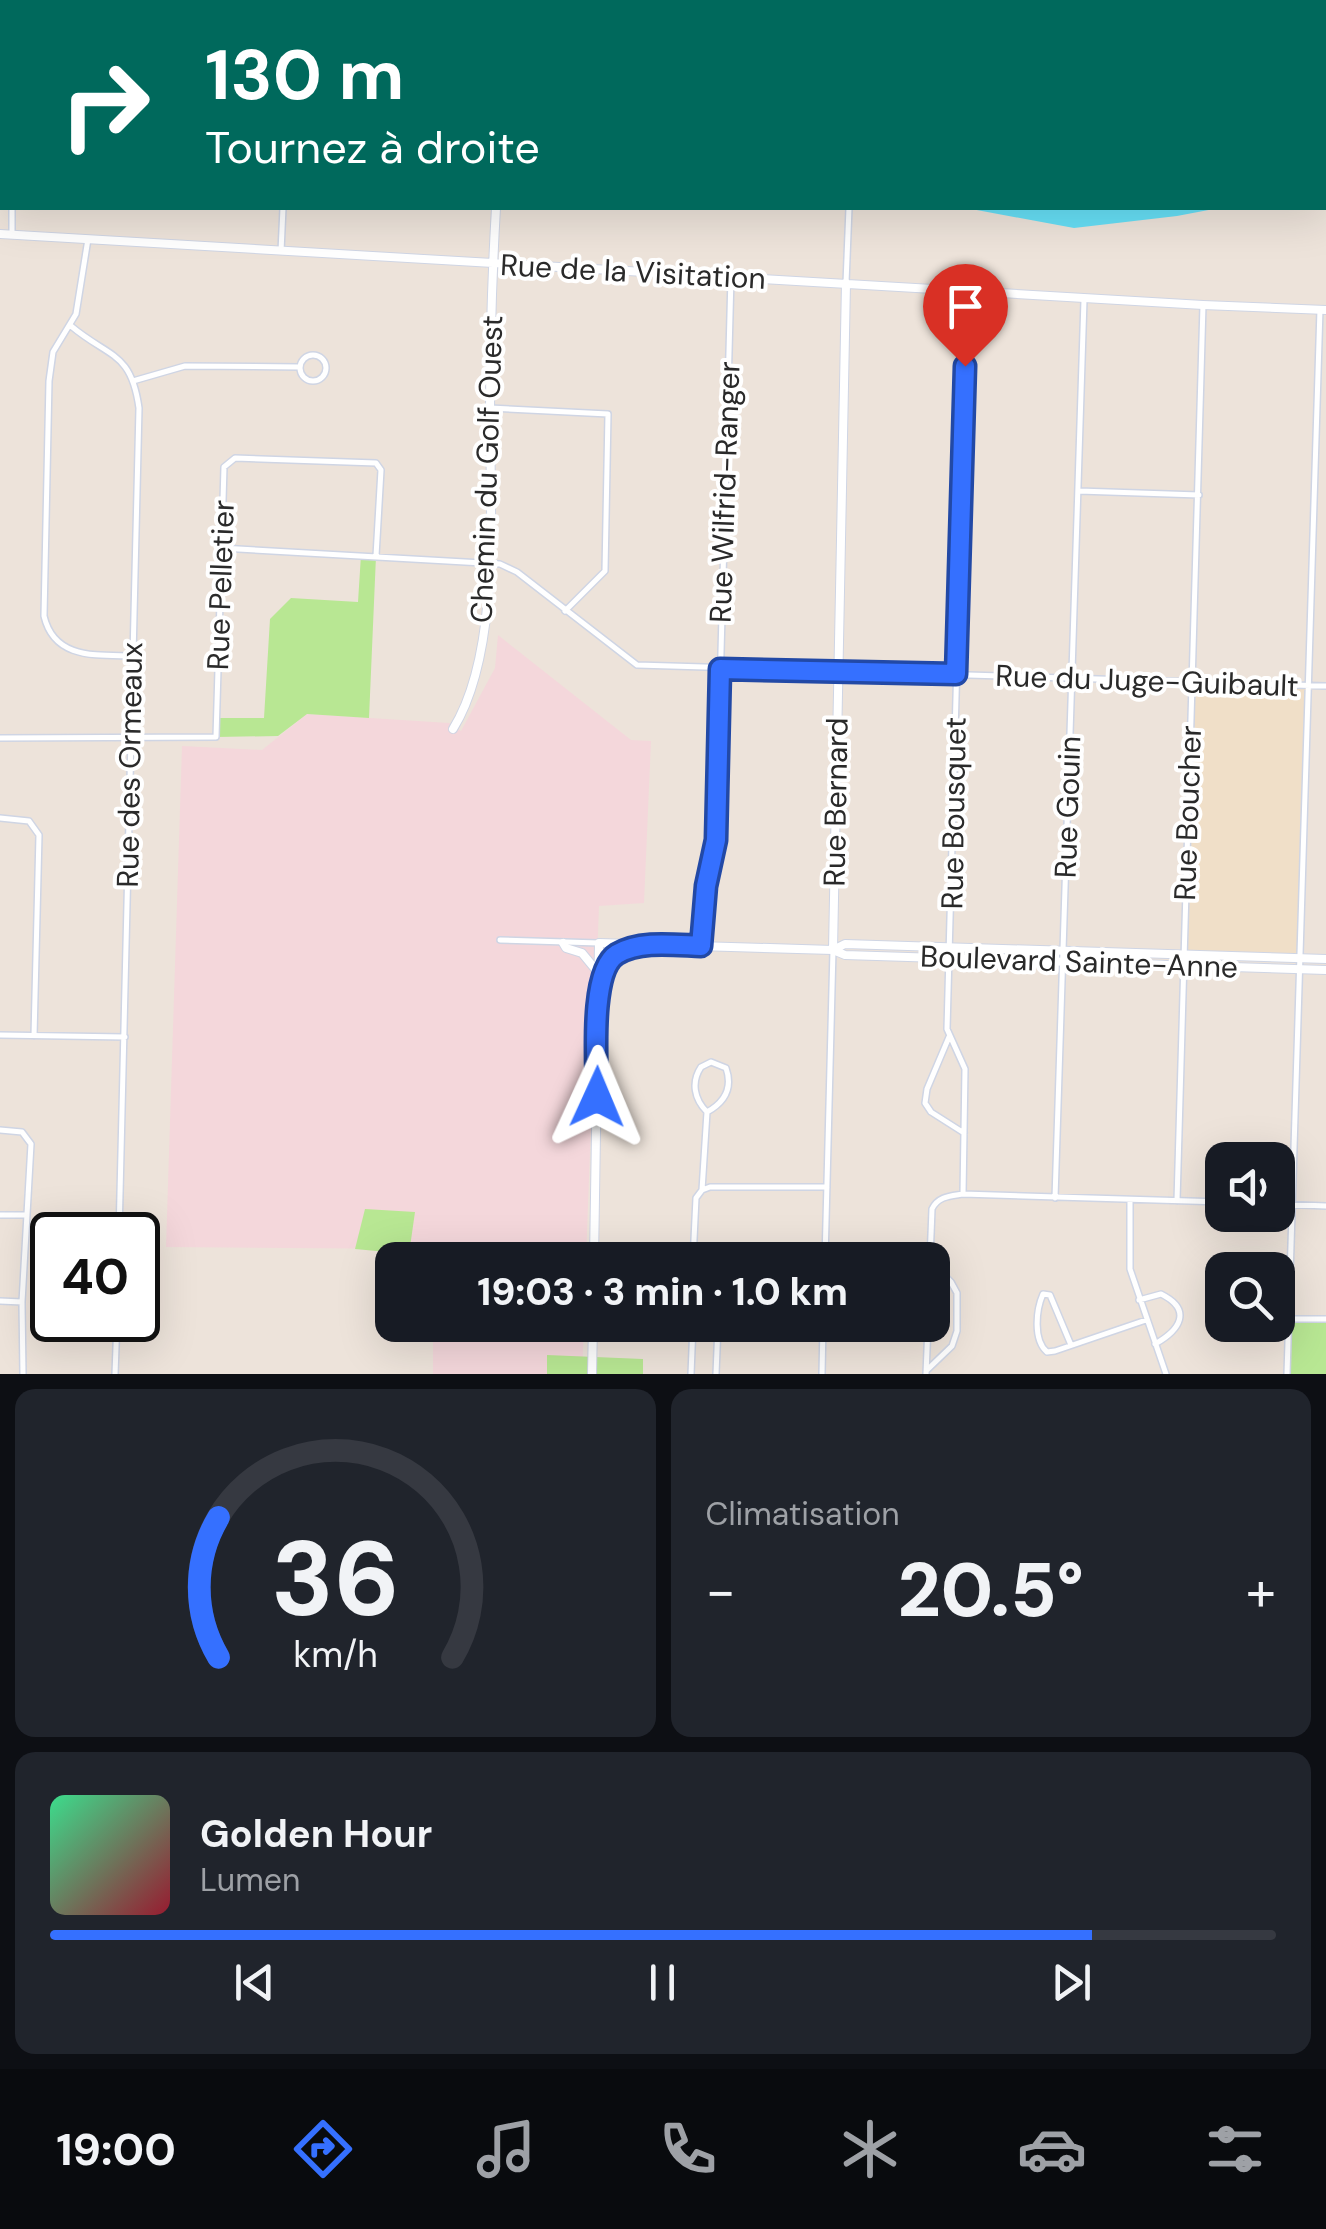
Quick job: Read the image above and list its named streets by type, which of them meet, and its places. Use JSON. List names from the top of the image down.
{
  "streets": {
    "street": [
      "Rue de la Visitation",
      "Chemin du Golf Ouest",
      "Rue Wilfrid-Ranger",
      "Rue Pelletier",
      "Rue du Juge-Guibault",
      "Rue des Ormeaux",
      "Rue Bernard",
      "Rue Gouin",
      "Rue Bousquet",
      "Rue Boucher",
      "Boulevard Sainte-Anne"
    ]
  },
  "crossings": [
    ["Rue de la Visitation", "Chemin du Golf Ouest"],
    ["Rue de la Visitation", "Rue Wilfrid-Ranger"],
    ["Rue de la Visitation", "Rue Bernard"],
    ["Rue de la Visitation", "Rue Gouin"],
    ["Rue de la Visitation", "Rue Bousquet"],
    ["Rue de la Visitation", "Rue Boucher"],
    ["Chemin du Golf Ouest", "Rue du Juge-Guibault"],
    ["Rue Wilfrid-Ranger", "Rue du Juge-Guibault"],
    ["Rue Wilfrid-Ranger", "Boulevard Sainte-Anne"],
    ["Rue Pelletier", "Rue du Juge-Guibault"],
    ["Rue Pelletier", "Rue des Ormeaux"],
    ["Rue du Juge-Guibault", "Rue Bernard"],
    ["Rue du Juge-Guibault", "Rue Gouin"],
    ["Rue du Juge-Guibault", "Rue Bousquet"],
    ["Rue du Juge-Guibault", "Rue Boucher"],
    ["Rue Bernard", "Boulevard Sainte-Anne"],
    ["Rue Gouin", "Boulevard Sainte-Anne"],
    ["Rue Bousquet", "Boulevard Sainte-Anne"],
    ["Rue Boucher", "Boulevard Sainte-Anne"]
  ],
  "page": {
    "turn": ["130 m", "Tournez à droite"],
    "limit": "40",
    "trip": "19:03 · 3 min · 1.0 km",
    "tile": "Climatisation",
    "heat": ["−", "20.5°", "+"],
    "song": ["Golden Hour", "Lumen"],
    "tabs": "19:00",
    "gauge": ["36", "km/h"]
  }
}
